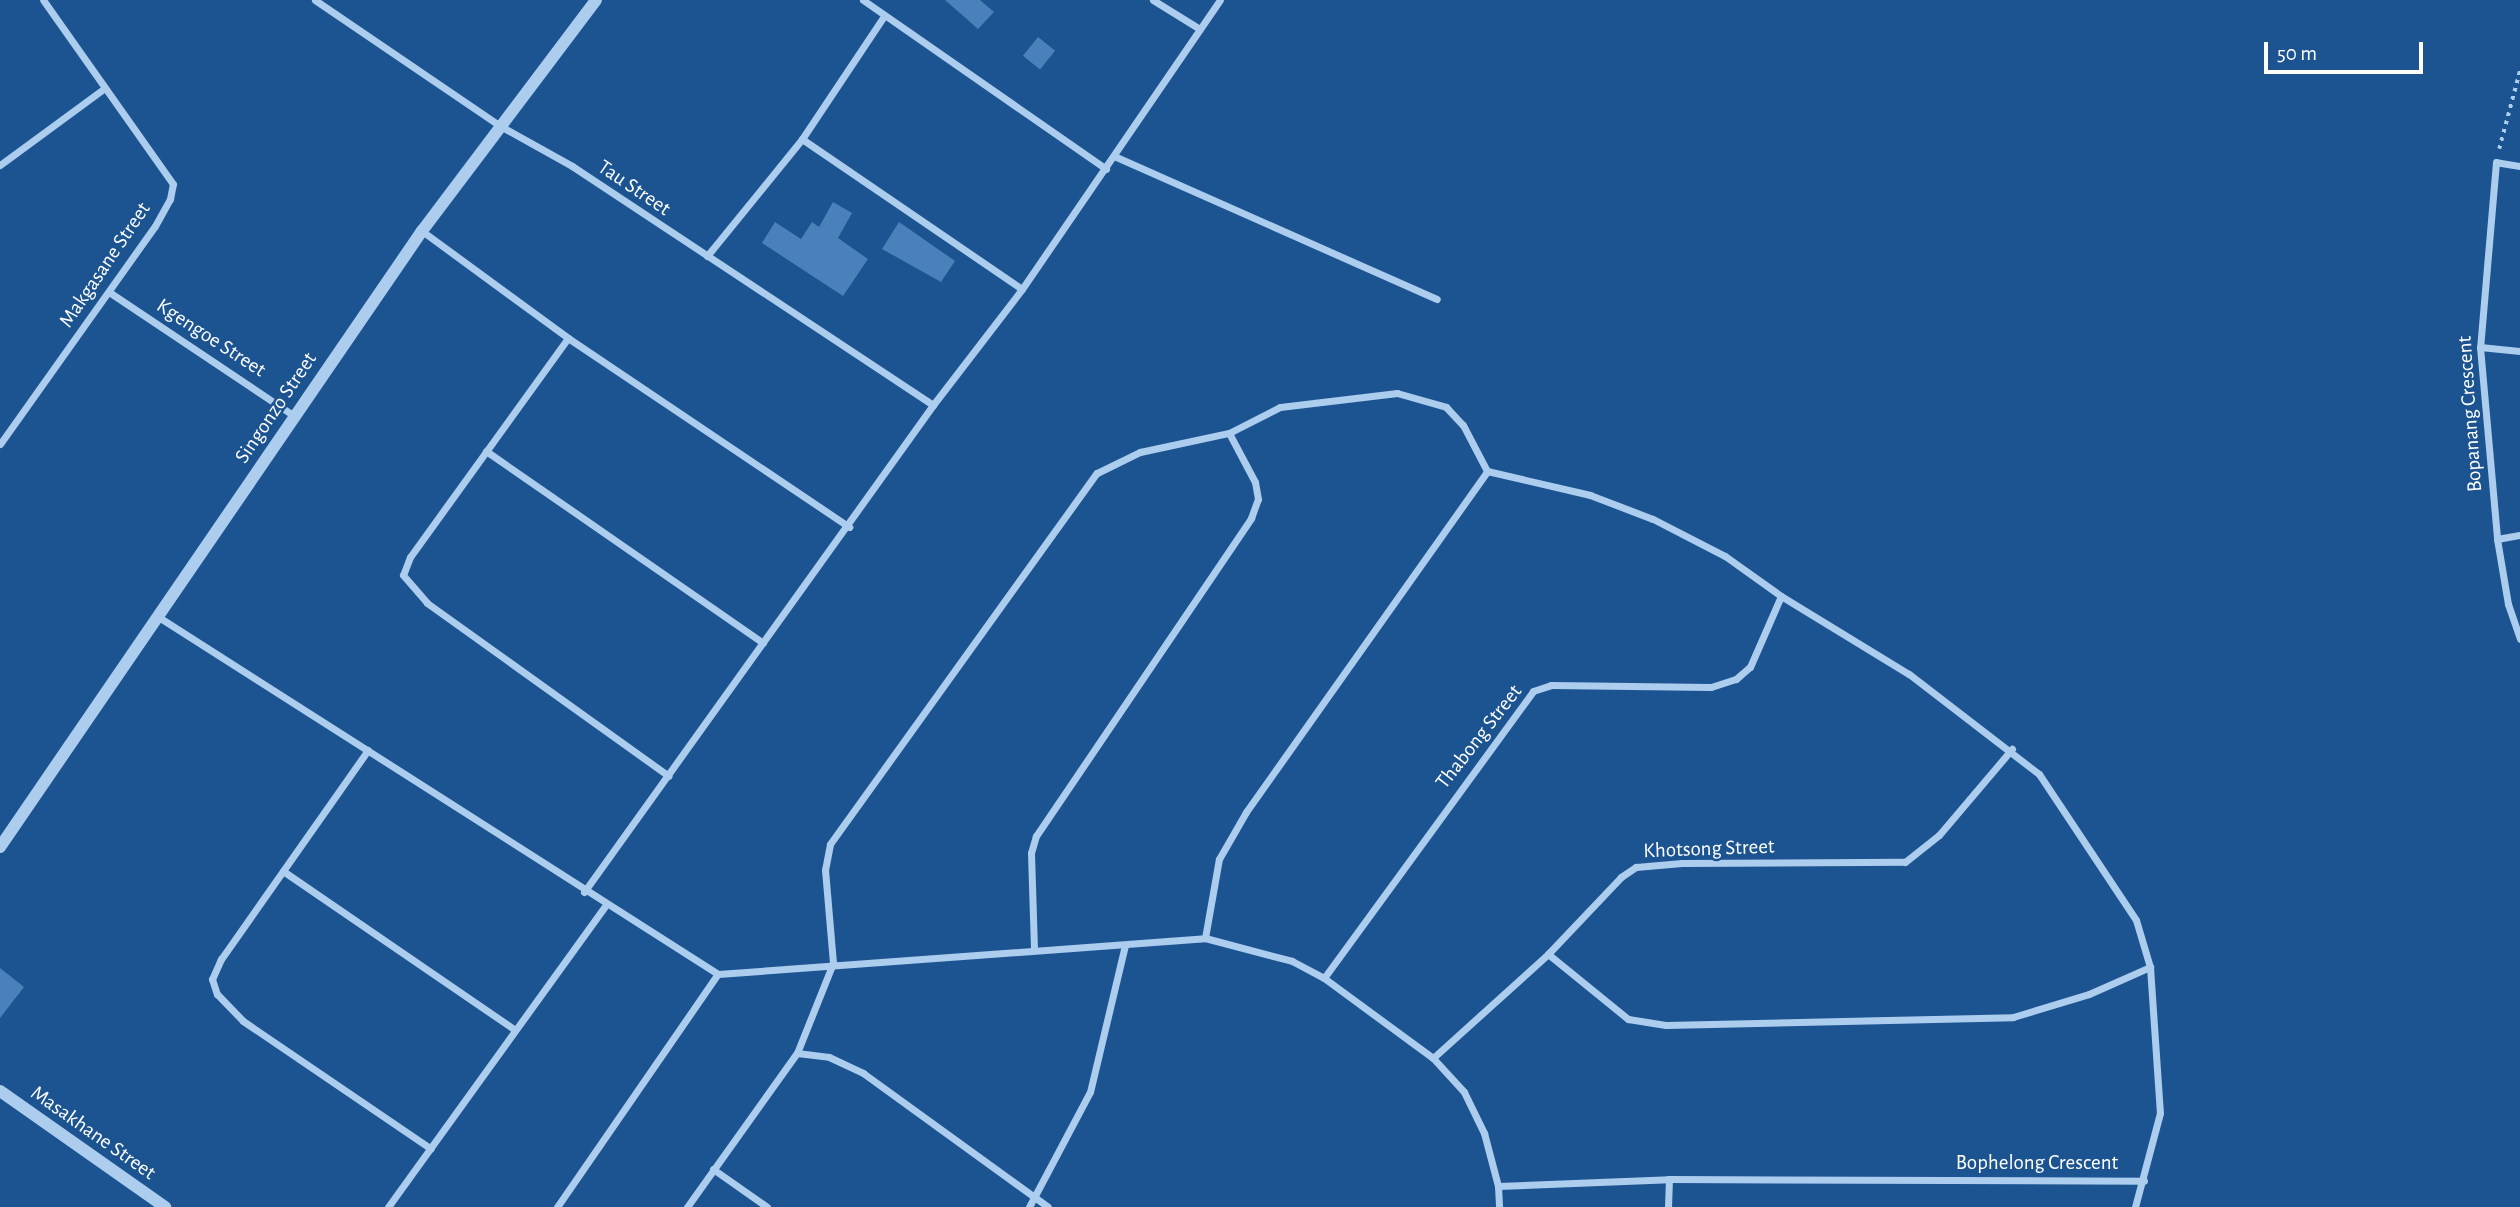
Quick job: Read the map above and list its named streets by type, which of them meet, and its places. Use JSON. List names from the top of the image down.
{
  "streets": {
    "street": [
      "Tau Street",
      "Makgasane Street",
      "Kgengoe Street",
      "Singonzo Street",
      "Bopanang Crescent",
      "Thabong Street",
      "Khotsong Street",
      "Masakhane Street",
      "Bophelong Crescent"
    ]
  },
  "crossings": [
    ["Tau Street", "Singonzo Street"],
    ["Makgasane Street", "Kgengoe Street"],
    ["Kgengoe Street", "Singonzo Street"],
    ["Thabong Street", "Bophelong Crescent"],
    ["Khotsong Street", "Bophelong Crescent"]
  ],
  "scale_bar": "50 m"
}
